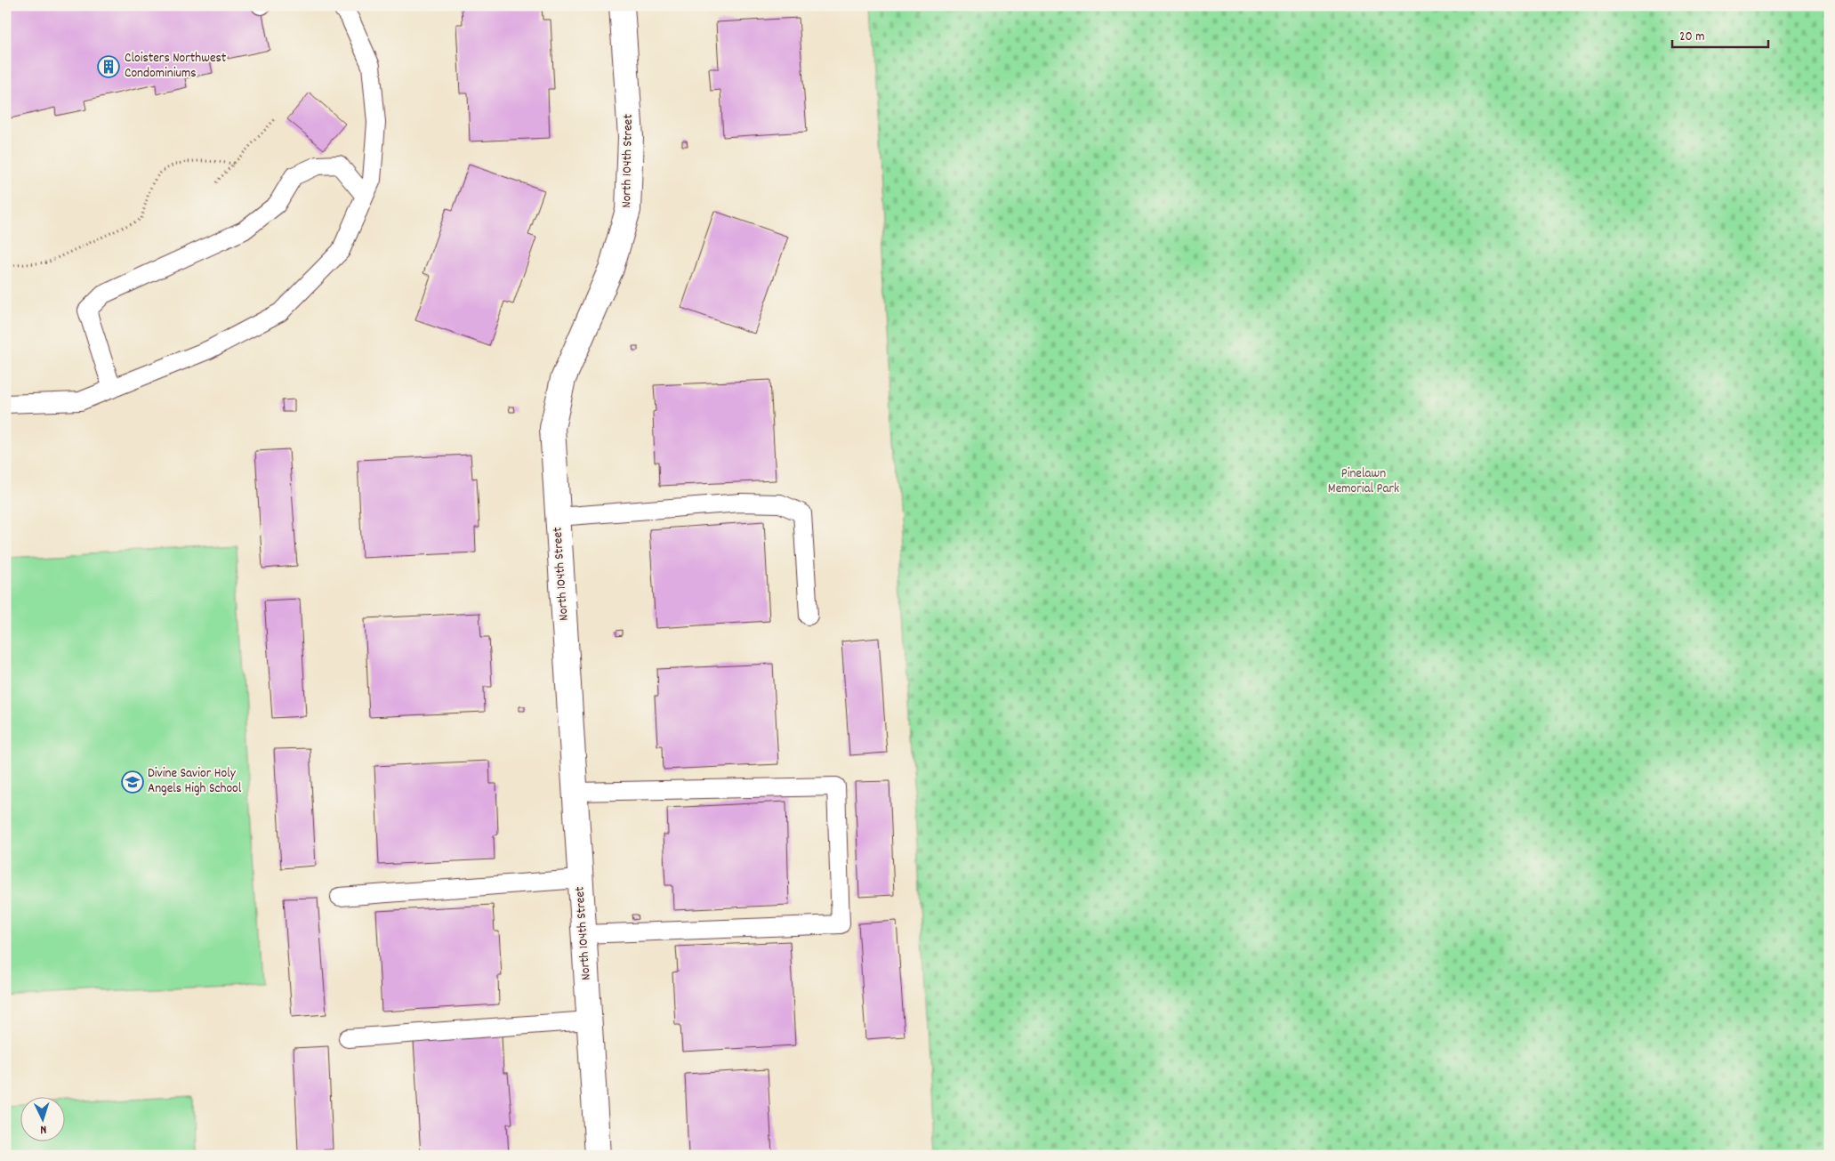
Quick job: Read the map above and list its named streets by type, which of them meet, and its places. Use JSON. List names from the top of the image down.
{
  "streets": {
    "street": ["North 104th Street"]
  },
  "parks": ["Pinelawn Memorial Park"],
  "places": {
    "building": ["Cloisters Northwest Condominiums"],
    "school or university": ["Divine Savior Holy Angels High School"]
  },
  "scale_bar": "20 m",
  "north": "bottom"
}
